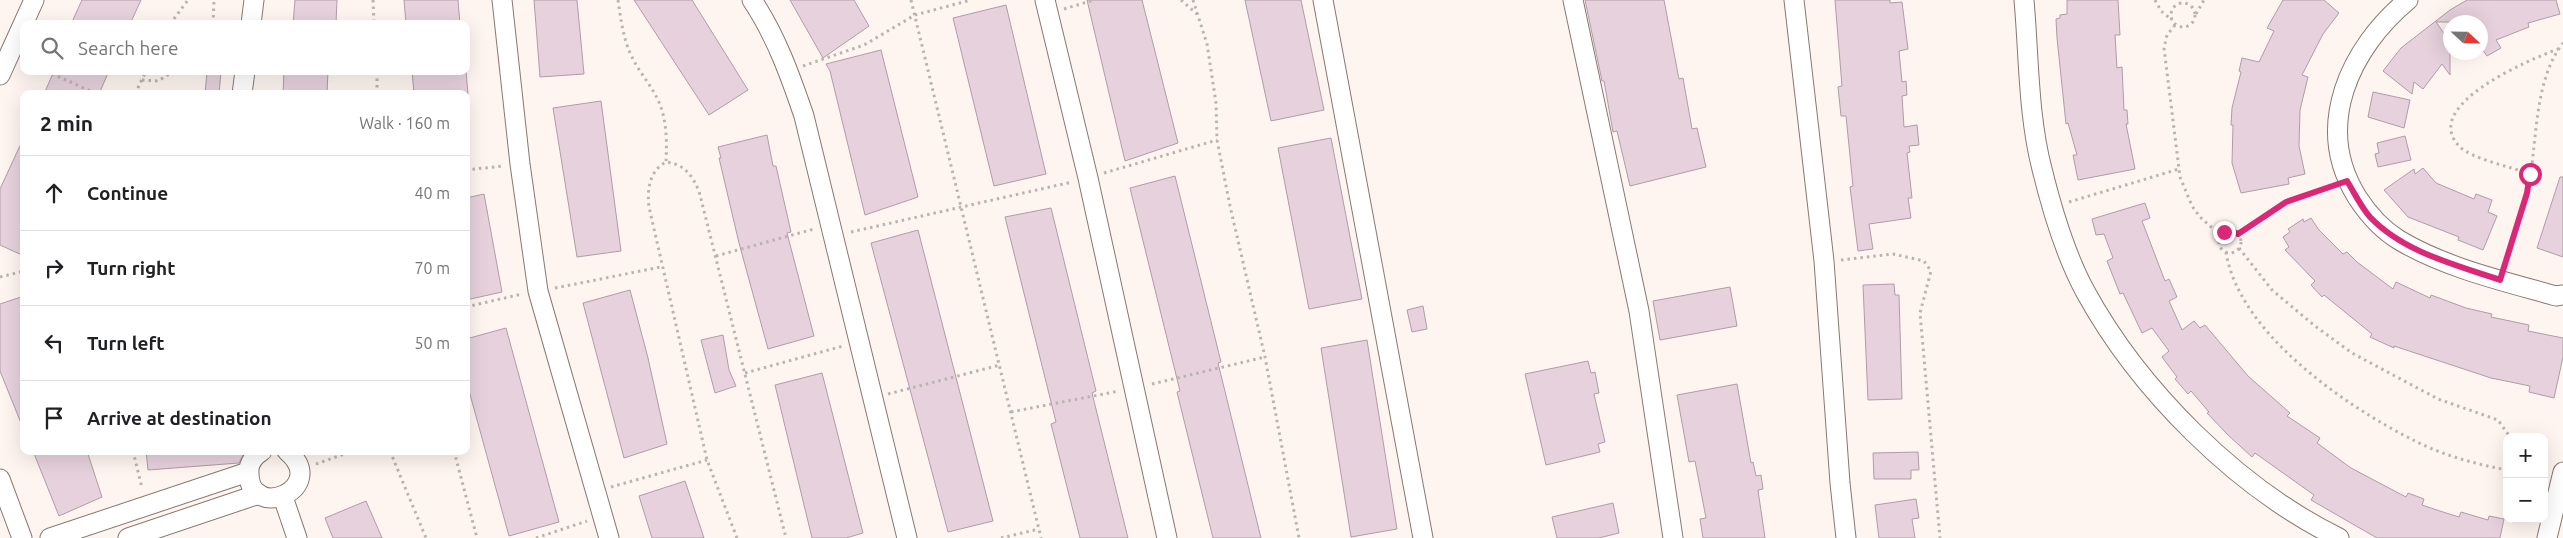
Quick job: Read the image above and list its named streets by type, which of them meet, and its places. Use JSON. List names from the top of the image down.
{
  "north": "right",
  "page": {
    "search": "Search here",
    "heading": ["2 min", "Walk · 160 m"],
    "list": [
      ["Continue", "40 m"],
      ["Turn right", "70 m"],
      ["Turn left", "50 m"],
      "Arrive at destination"
    ],
    "map_buttons": ["+", "−"]
  }
}
